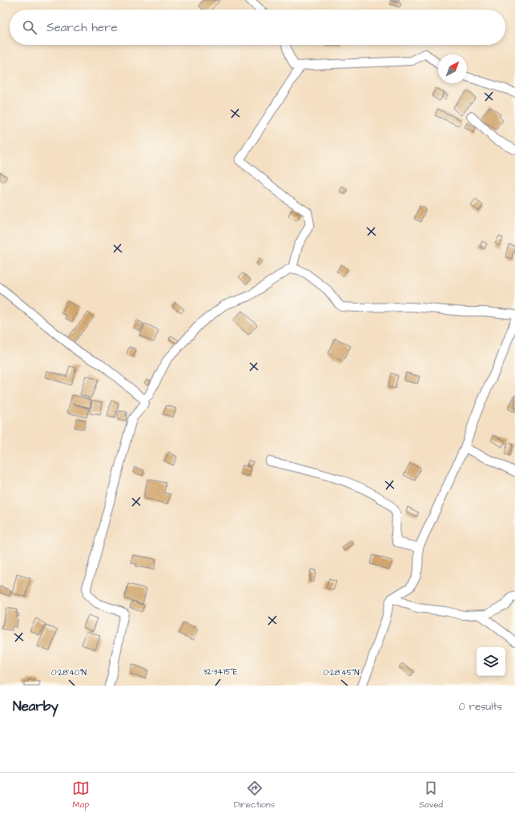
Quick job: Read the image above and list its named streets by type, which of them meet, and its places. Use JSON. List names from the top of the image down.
{
  "north": "top right",
  "page": {
    "search": "Search here",
    "heading": ["Nearby", "0 results"],
    "nav": ["Map", "Directions", "Saved"]
  },
  "coordinates": ["32°34'15\"E", "0°28'40\"N", "0°28'45\"N"]
}
